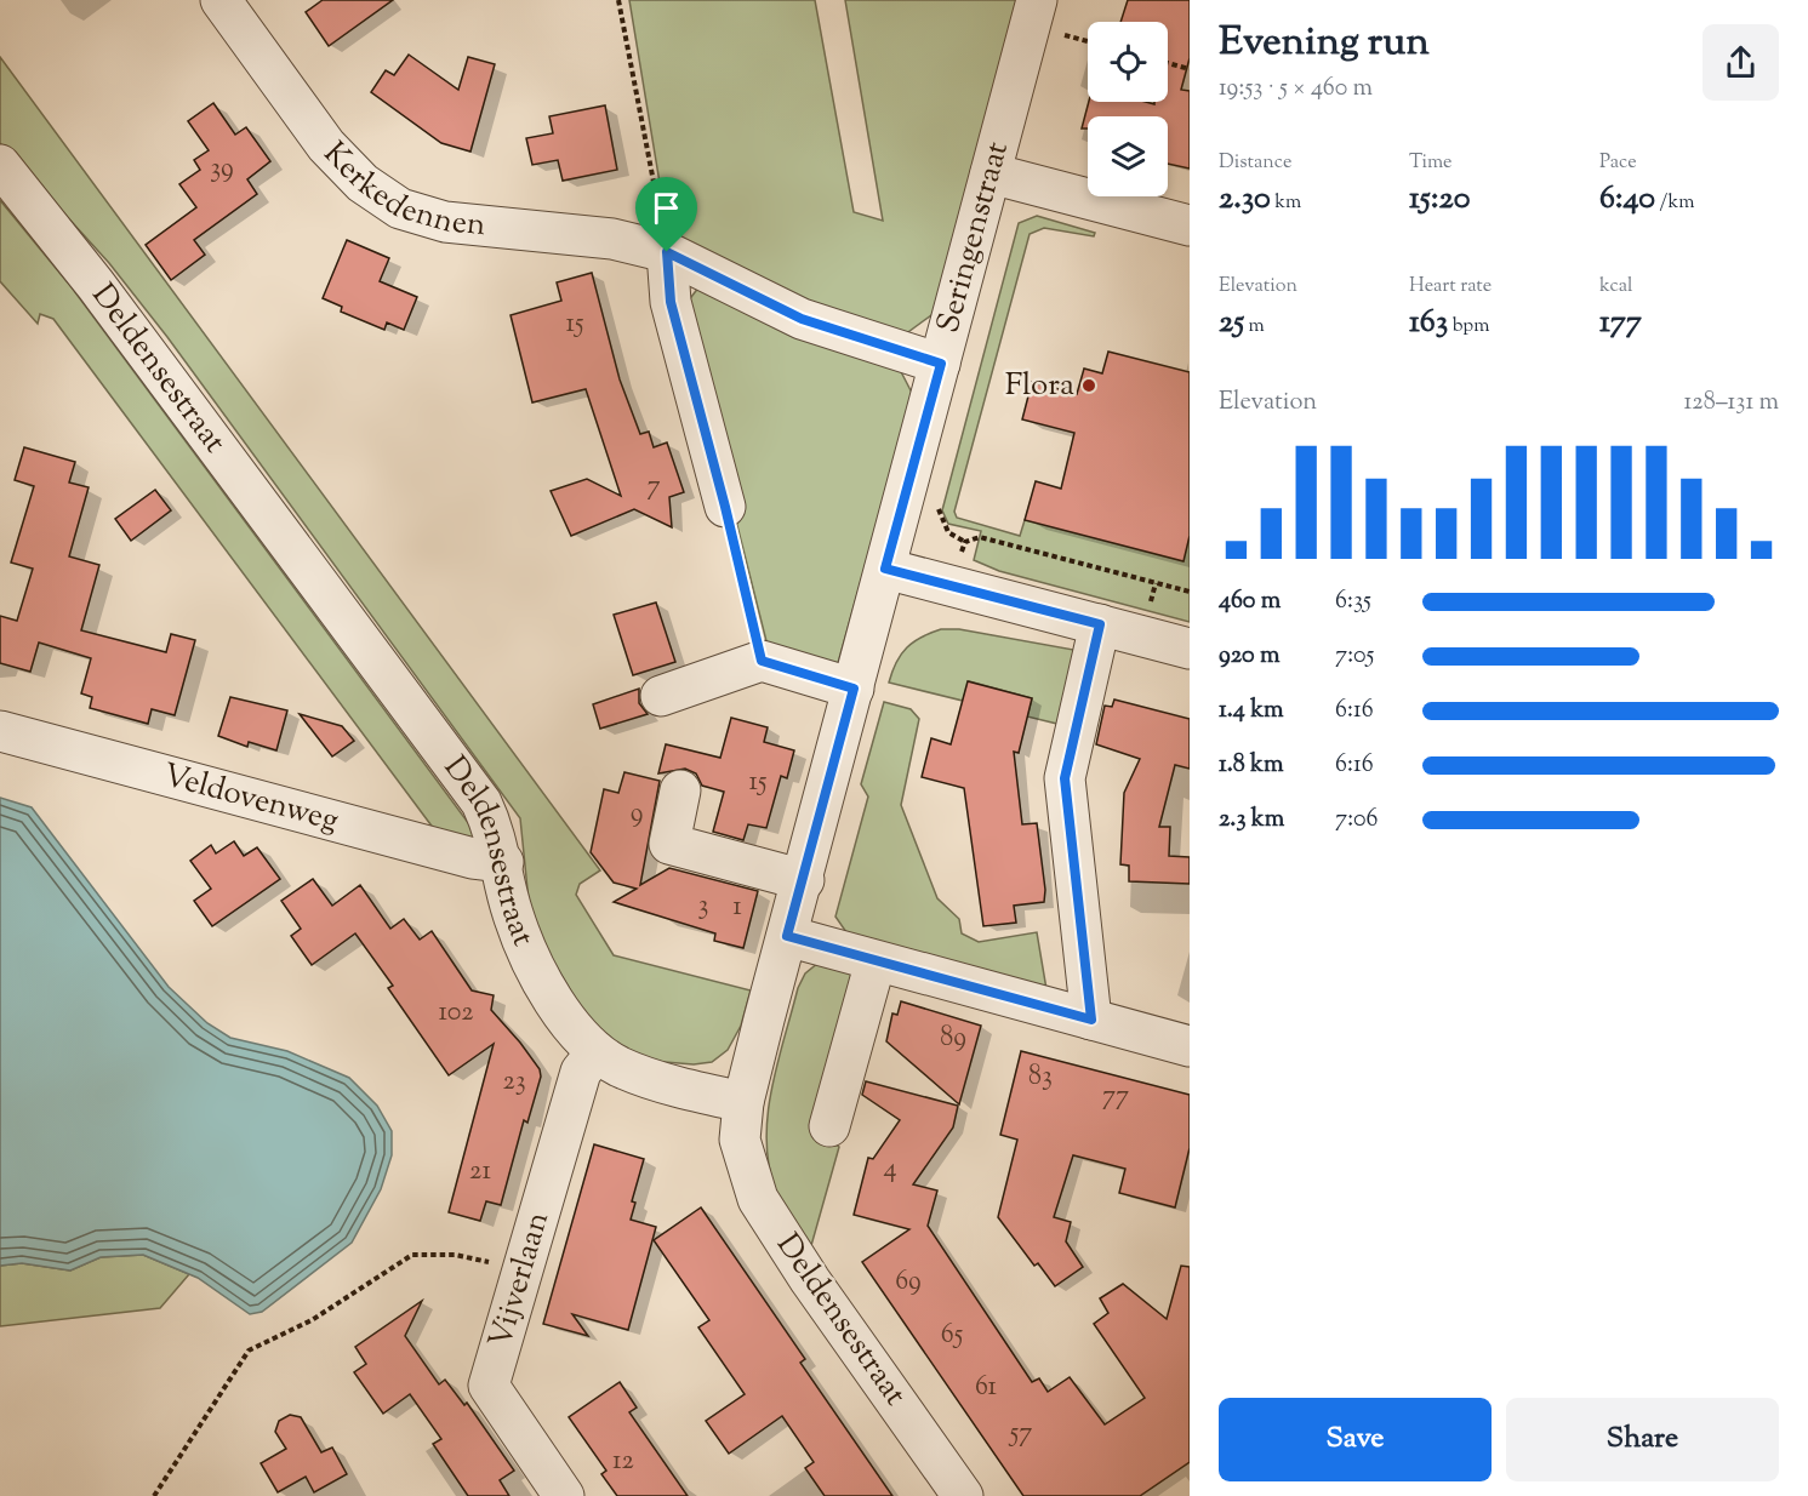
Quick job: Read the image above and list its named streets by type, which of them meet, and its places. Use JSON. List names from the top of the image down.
{
  "streets": {
    "street": [
      "Kerkedennen",
      "Seringenstraat",
      "Deldensestraat",
      "Veldovenweg",
      "Vijverlaan"
    ]
  },
  "crossings": [
    ["Kerkedennen", "Seringenstraat"],
    ["Seringenstraat", "Deldensestraat"],
    ["Deldensestraat", "Veldovenweg"],
    ["Deldensestraat", "Vijverlaan"]
  ],
  "places": ["Flora"],
  "house_numbers": [
    "39",
    "15",
    "7",
    "15",
    "9",
    "3",
    "1",
    "102",
    "89",
    "83",
    "23",
    "77",
    "4",
    "21",
    "69",
    "65",
    "61",
    "57",
    "12"
  ],
  "page": {
    "heading": ["Evening run", "19:53 · 5 × 460 m"],
    "stats": [
      ["Distance", "2.30 km"],
      ["Time", "15:20"],
      ["Pace", "6:40 /km"],
      ["Elevation", "25 m"],
      ["Heart rate", "163 bpm"],
      ["kcal", "177"]
    ],
    "chart": ["Elevation", "128–131 m"],
    "list": [
      {
        "name": "460 m",
        "note": "6:35"
      },
      {
        "name": "920 m",
        "note": "7:05"
      },
      {
        "name": "1.4 km",
        "note": "6:16"
      },
      {
        "name": "1.8 km",
        "note": "6:16"
      },
      {
        "name": "2.3 km",
        "note": "7:06"
      }
    ],
    "buttons": ["Save", "Share"]
  }
}
